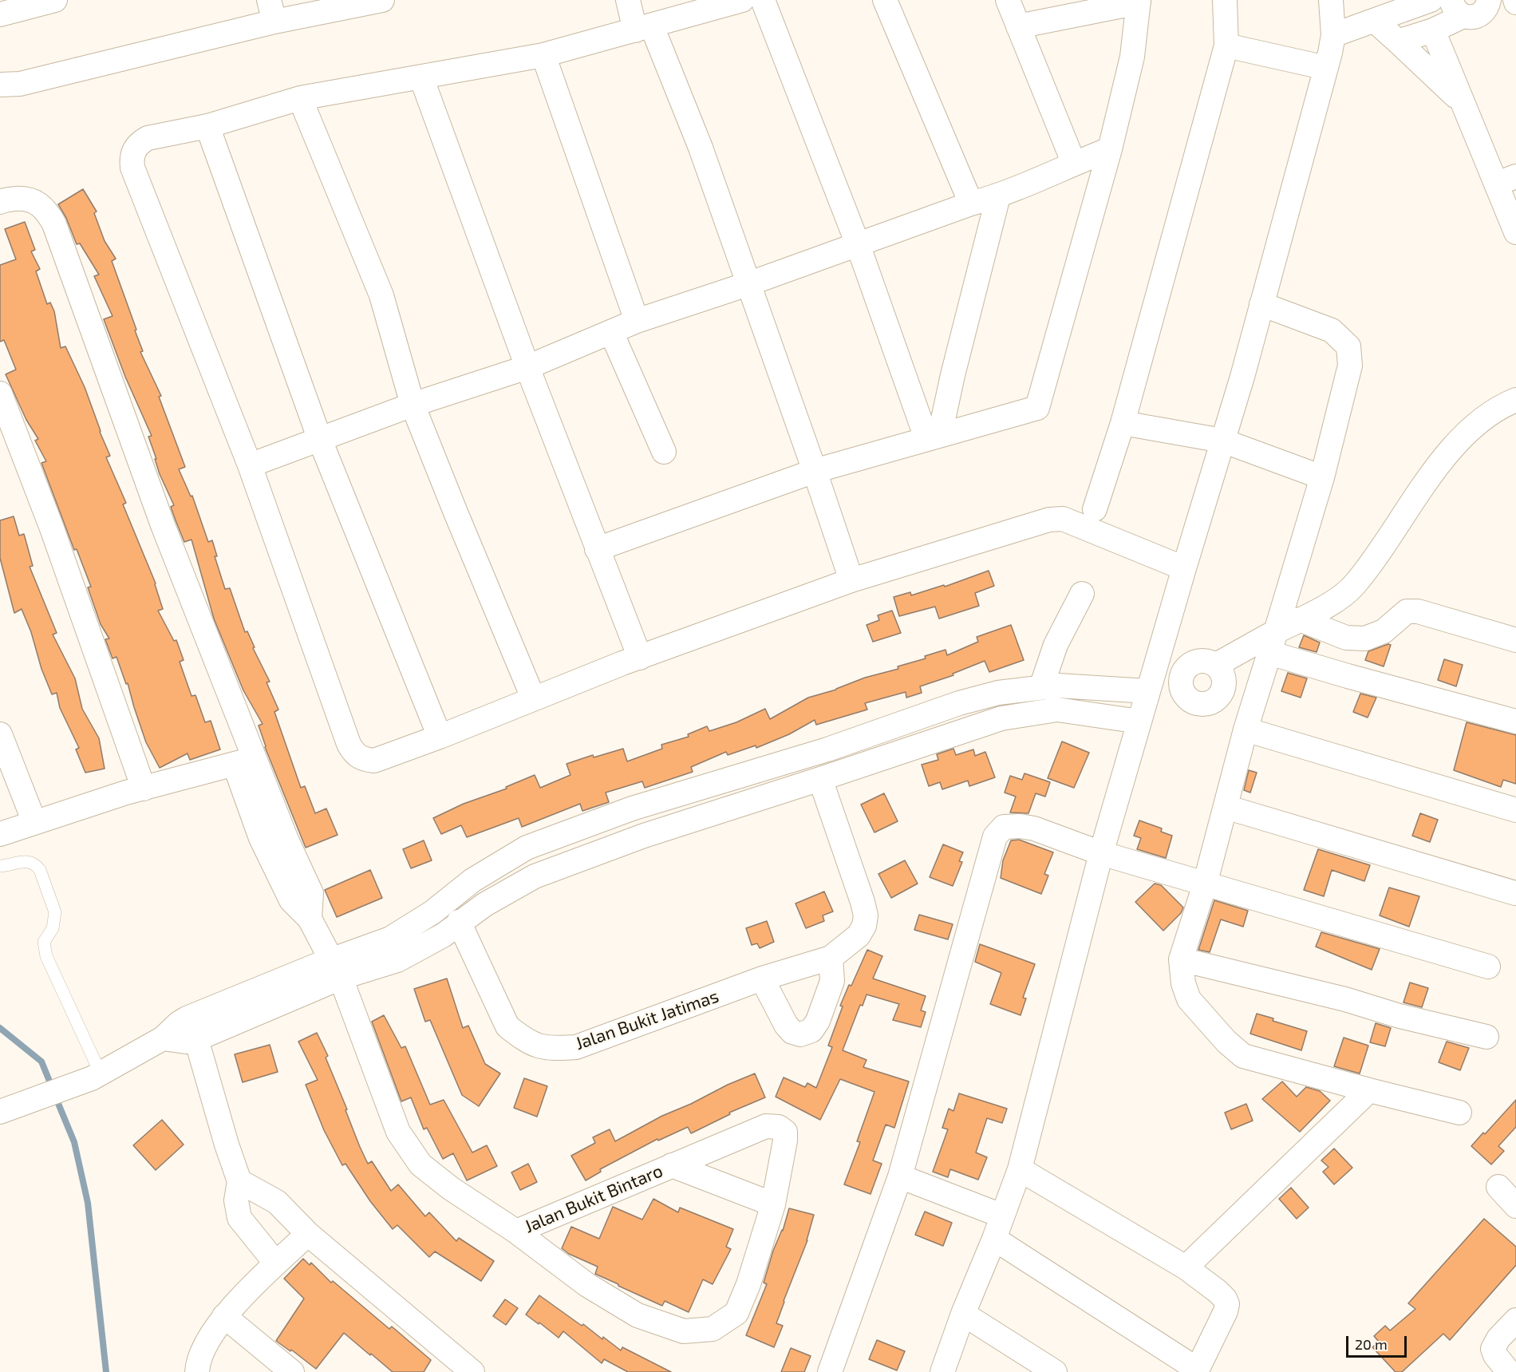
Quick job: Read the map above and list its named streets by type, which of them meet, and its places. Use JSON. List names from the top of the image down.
{
  "streets": {
    "street": ["Jalan Bukit Jatimas", "Jalan Bukit Bintaro"]
  },
  "scale_bar": "20 m"
}
